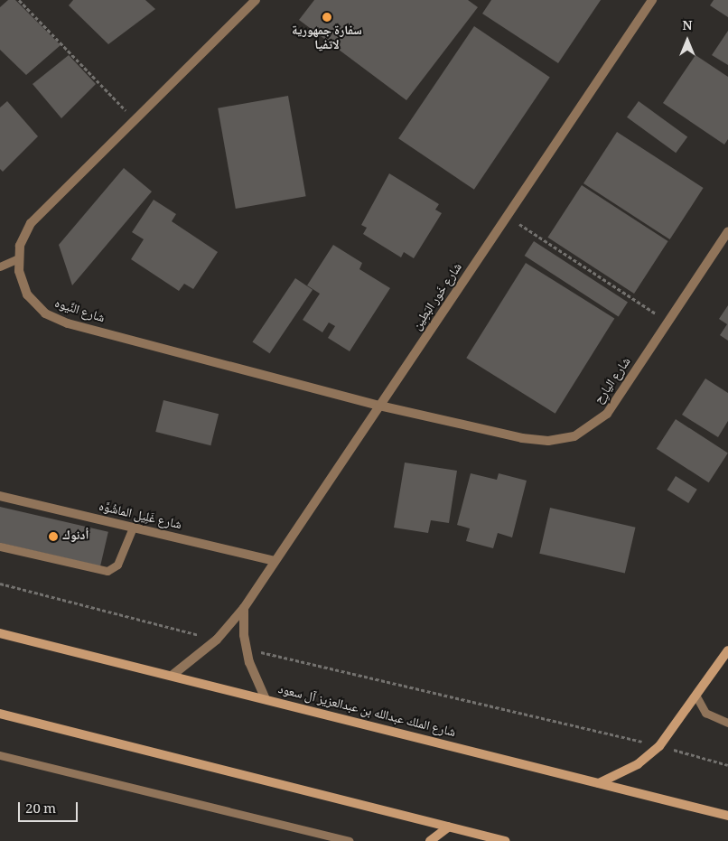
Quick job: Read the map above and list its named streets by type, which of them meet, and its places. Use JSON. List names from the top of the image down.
{
  "streets": {
    "main road": ["شارع الملك عبدالله بن عبدالعزيز آل سعود"],
    "street": [
      "شارع خَور البَطِين",
      "شارع النِّيوه",
      "شارع اليارِح",
      "شارع غَلِيل الماشُوَّه"
    ]
  },
  "crossings": [
    ["شارع خَور البَطِين", "شارع النِّيوه"],
    ["شارع خَور البَطِين", "شارع اليارِح"],
    ["شارع خَور البَطِين", "شارع غَلِيل الماشُوَّه"],
    ["شارع خَور البَطِين", "شارع الملك عبدالله بن عبدالعزيز آل سعود"],
    ["شارع النِّيوه", "شارع اليارِح"]
  ],
  "places": ["سفارة جمهورية لاتفيا", "أدنوك"],
  "scale_bar": "20 m",
  "north": "top"
}
